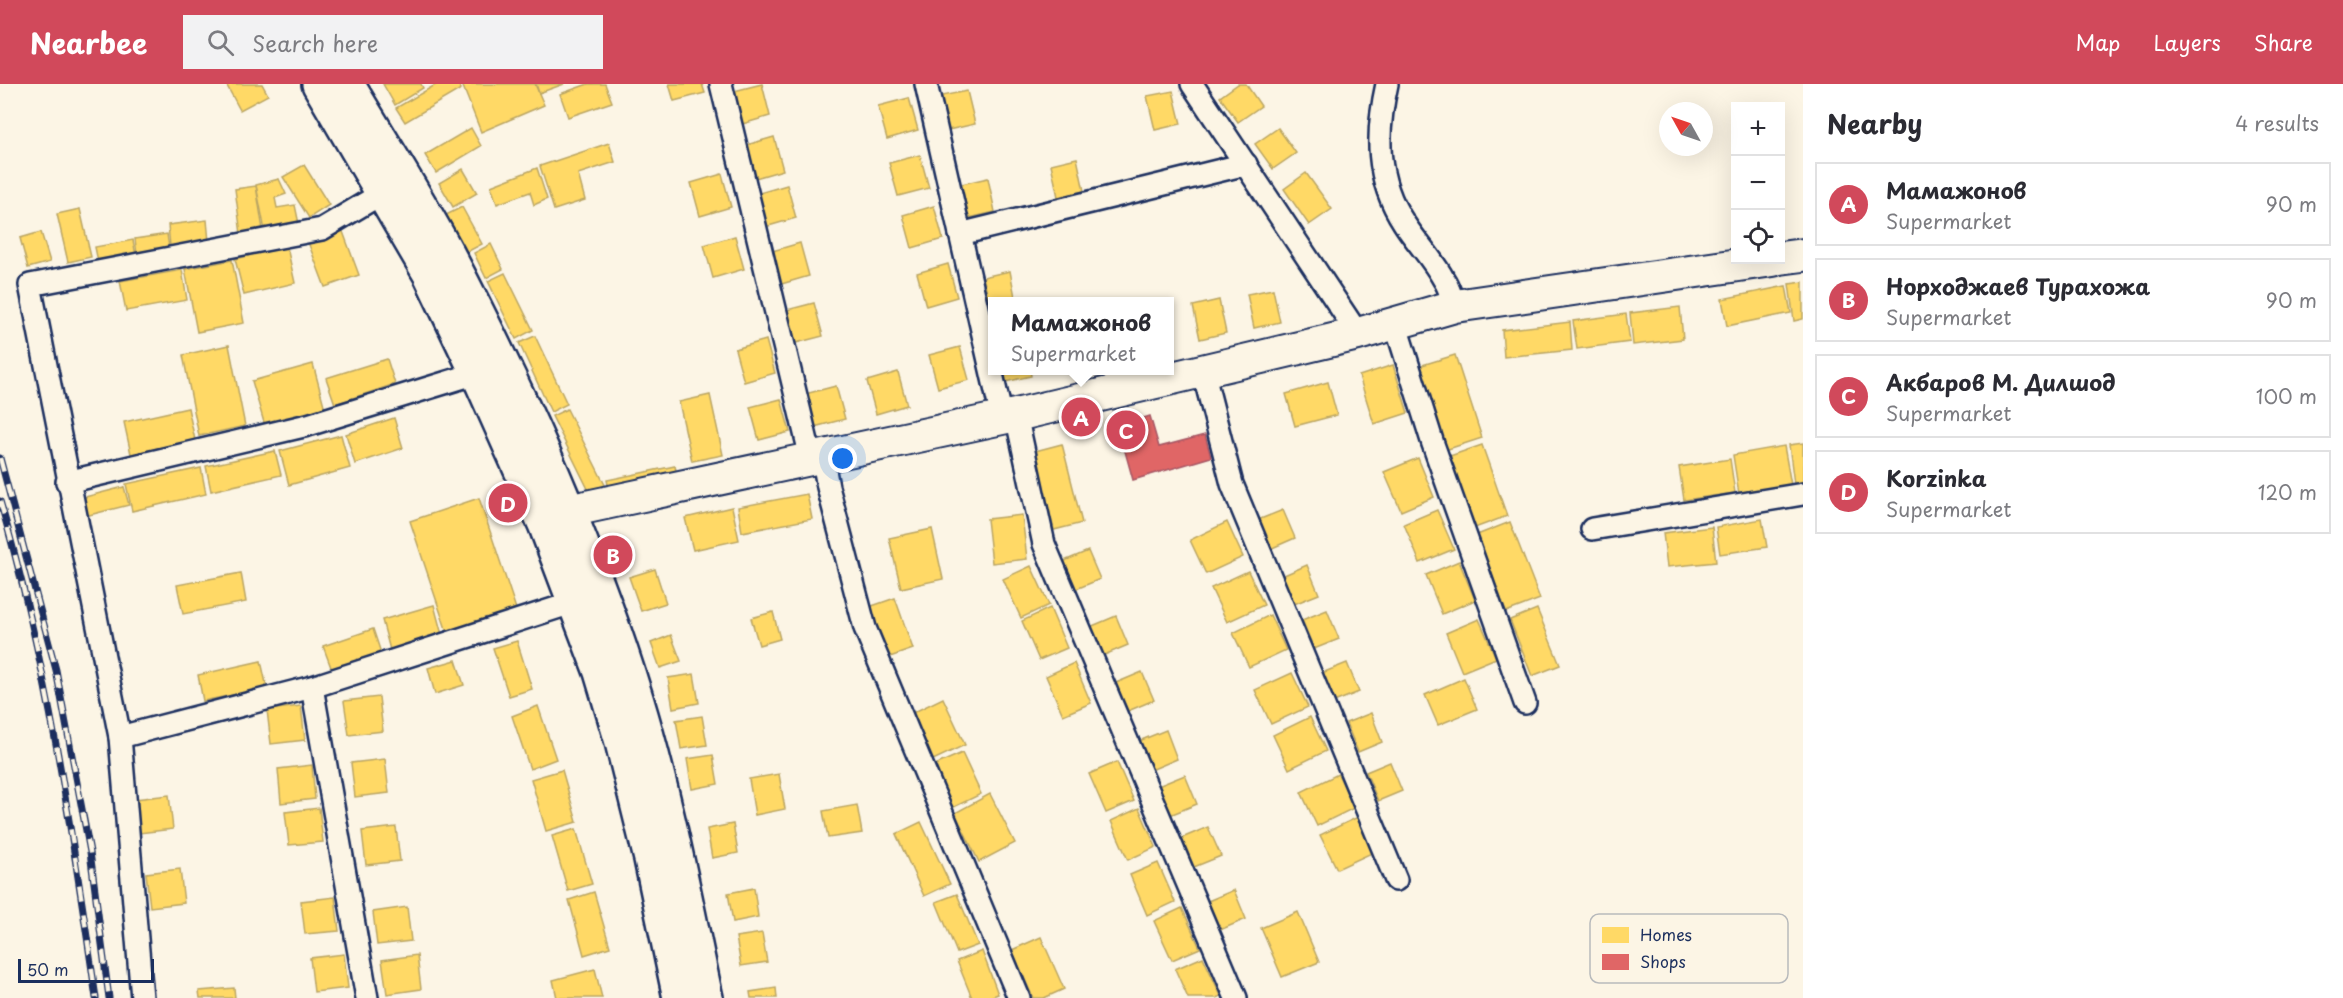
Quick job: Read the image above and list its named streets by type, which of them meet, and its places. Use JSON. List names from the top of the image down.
{
  "legend": ["Homes", "Shops"],
  "scale_bar": "50 m",
  "north": "top left",
  "page": {
    "header": "Nearbee",
    "search": "Search here",
    "nav": ["Map", "Layers", "Share"],
    "heading": ["Nearby", "4 results"],
    "map_buttons": ["+", "−"],
    "list": [
      {
        "mark": "A",
        "name": "Мамажонов",
        "note": "Supermarket",
        "value": "90 m"
      },
      {
        "mark": "B",
        "name": "Норходжаев Турахожа",
        "note": "Supermarket",
        "value": "90 m"
      },
      {
        "mark": "C",
        "name": "Акбаров М. Дилшод",
        "note": "Supermarket",
        "value": "100 m"
      },
      {
        "mark": "D",
        "name": "Korzinka",
        "note": "Supermarket",
        "value": "120 m"
      }
    ],
    "popup": ["Мамажонов", "Supermarket"],
    "pins": [
      "A",
      "C",
      "D",
      "B"
    ],
    "scale": "50 m"
  }
}
